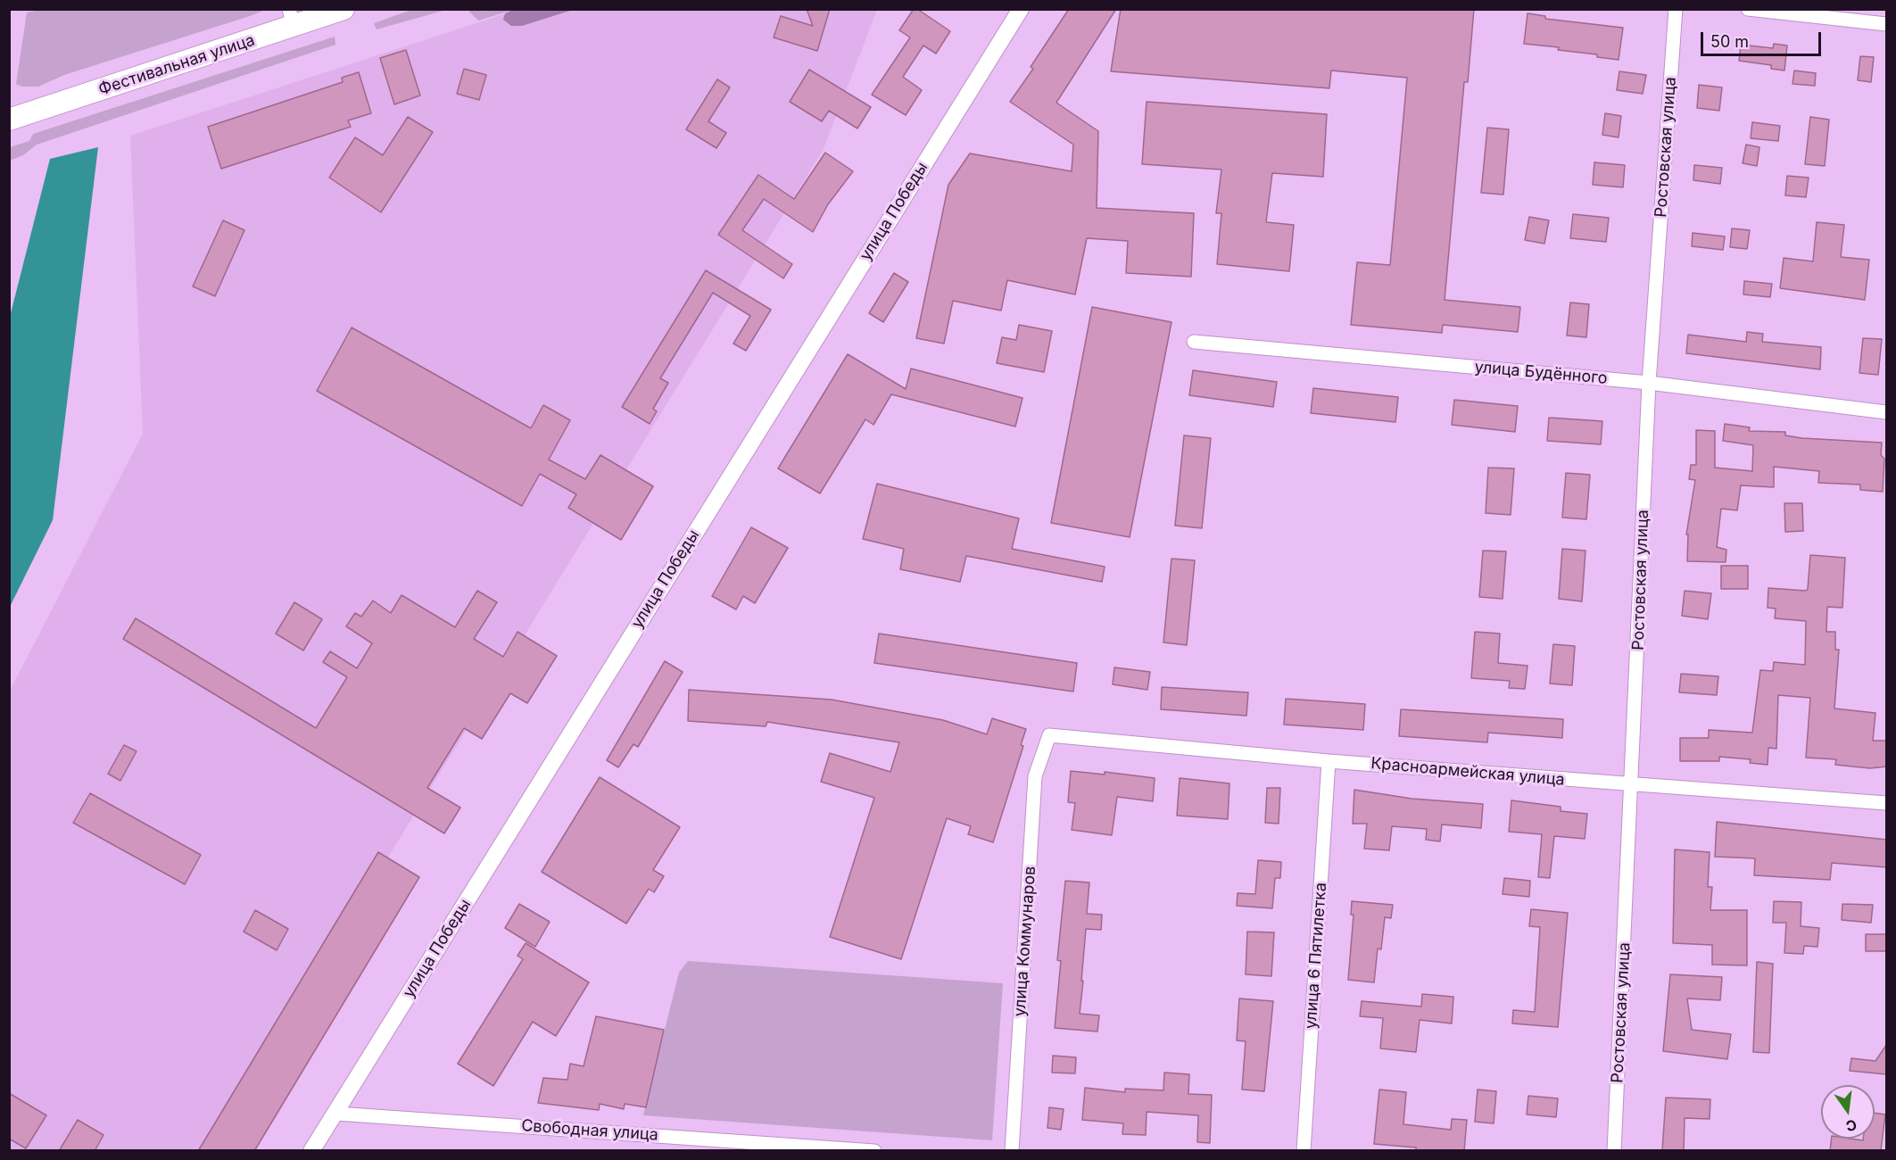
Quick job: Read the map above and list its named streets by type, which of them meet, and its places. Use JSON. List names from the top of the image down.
{
  "streets": {
    "main road": ["Фестивальная улица"],
    "street": [
      "Ростовская улица",
      "улица Победы",
      "улица Будённого",
      "Красноармейская улица",
      "улица Коммунаров",
      "улица 6 Пятилетка",
      "Свободная улица"
    ]
  },
  "crossings": [
    ["Ростовская улица", "улица Будённого"],
    ["Ростовская улица", "Красноармейская улица"],
    ["улица Победы", "Свободная улица"],
    ["Красноармейская улица", "улица Коммунаров"],
    ["Красноармейская улица", "улица 6 Пятилетка"]
  ],
  "scale_bar": "50 m",
  "north": "bottom"
}
